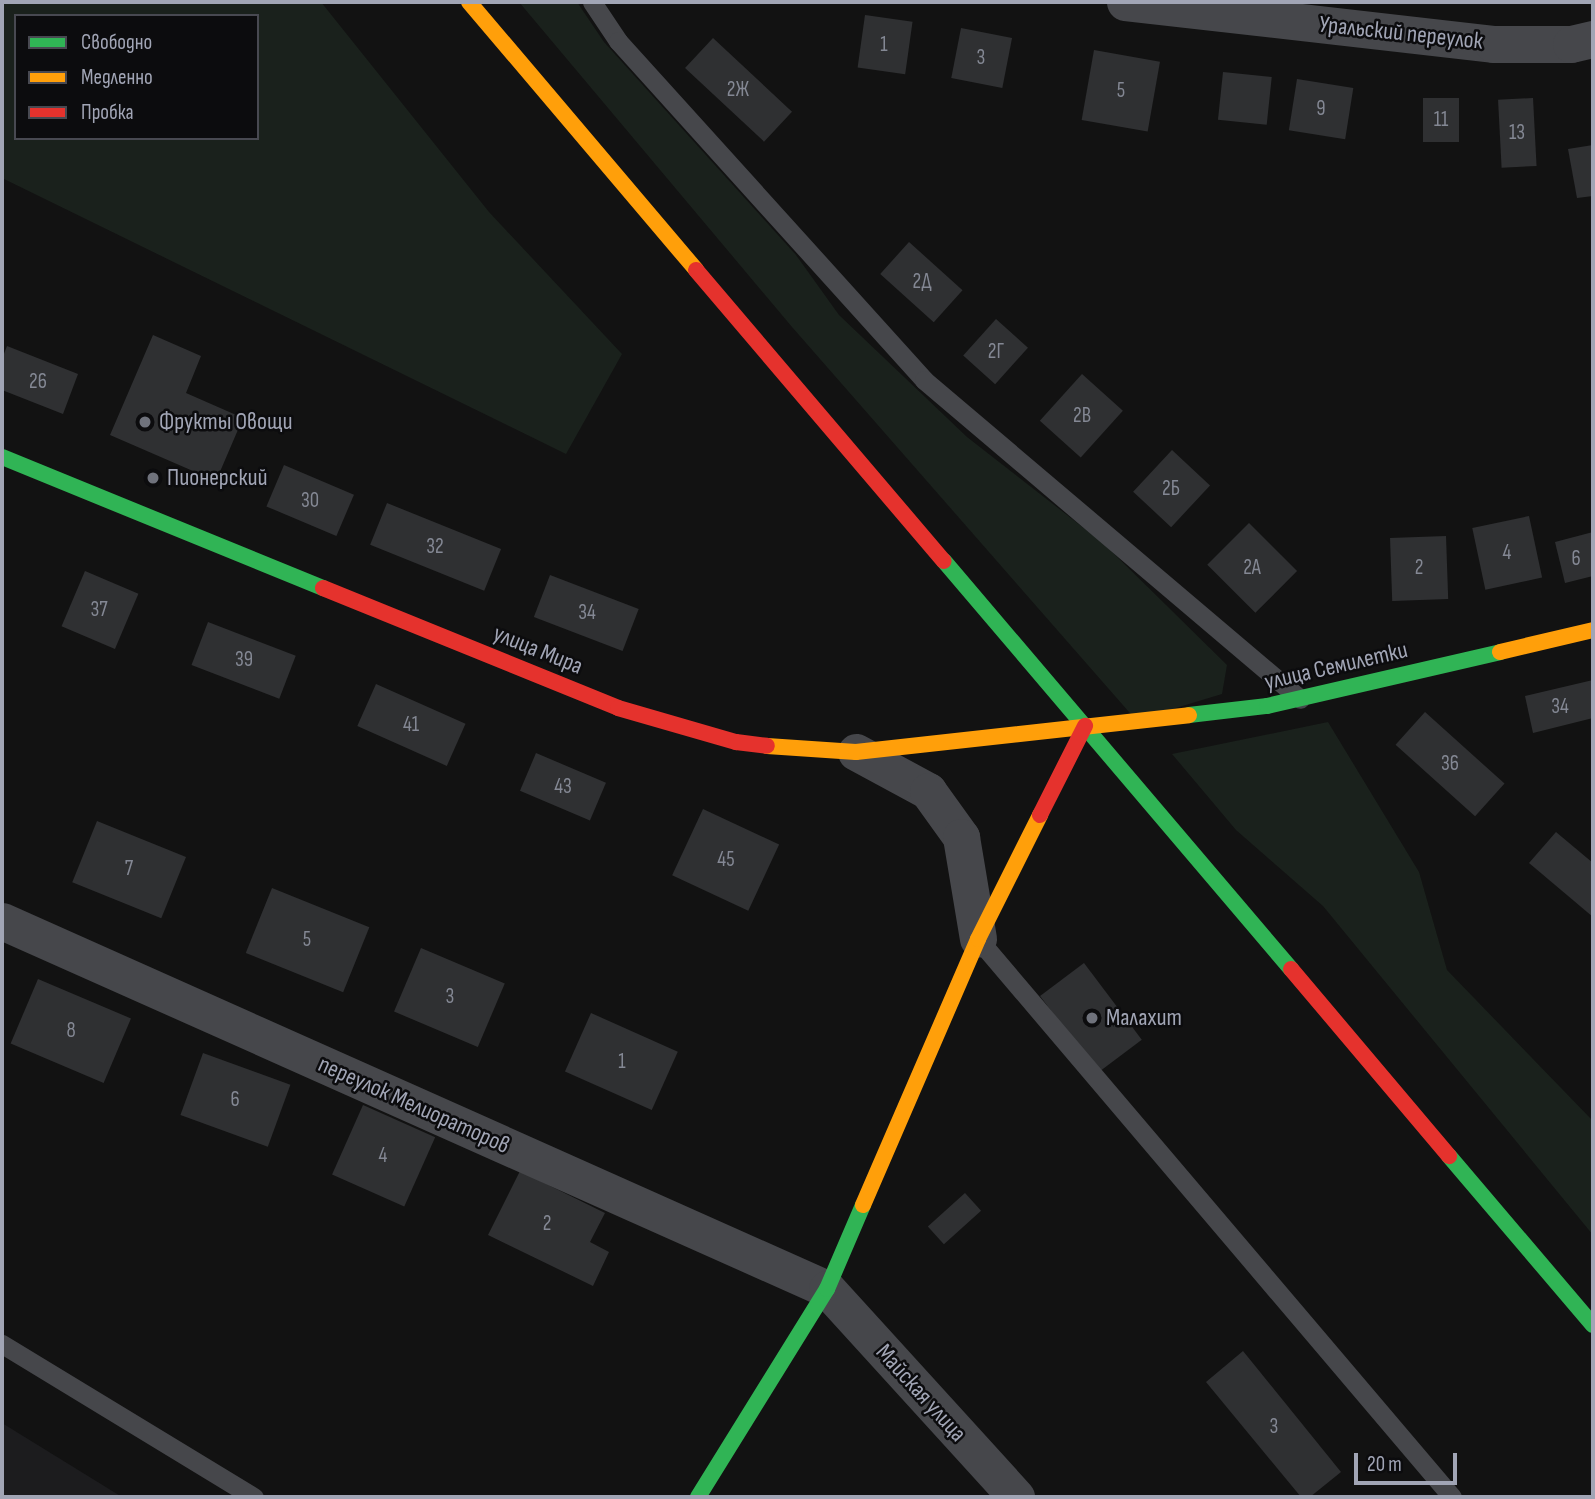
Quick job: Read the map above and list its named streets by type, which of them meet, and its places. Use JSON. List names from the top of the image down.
{
  "streets": {
    "street": [
      "Уральский переулок",
      "улица Мира",
      "улица Семилетки",
      "переулок Мелиораторов",
      "Майская улица"
    ]
  },
  "crossings": [
    ["улица Мира", "улица Семилетки"],
    ["переулок Мелиораторов", "Майская улица"]
  ],
  "places": ["Фрукты Овощи", "Пионерский", "Малахит"],
  "house_numbers": [
    "1",
    "3",
    "2Ж",
    "5",
    "9",
    "11",
    "13",
    "2Д",
    "2Г",
    "26",
    "2В",
    "2Б",
    "30",
    "32",
    "4",
    "6",
    "2А",
    "2",
    "37",
    "34",
    "39",
    "34",
    "41",
    "36",
    "43",
    "45",
    "7",
    "5",
    "3",
    "8",
    "1",
    "6",
    "4",
    "2",
    "3"
  ],
  "legend": ["Свободно", "Медленно", "Пробка"],
  "scale_bar": "20 m"
}
